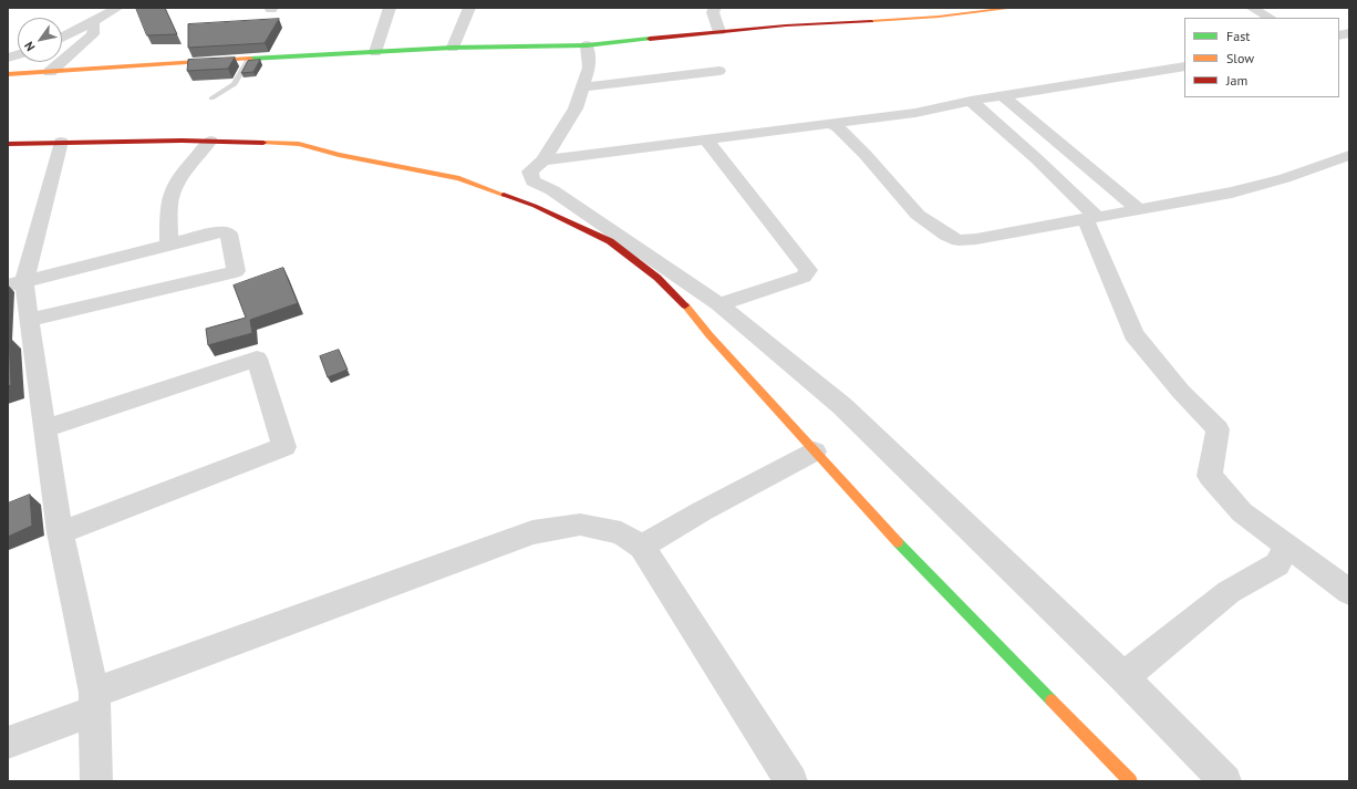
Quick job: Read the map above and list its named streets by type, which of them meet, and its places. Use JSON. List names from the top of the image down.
{
  "legend": ["Fast", "Slow", "Jam"],
  "north": "bottom left"
}
